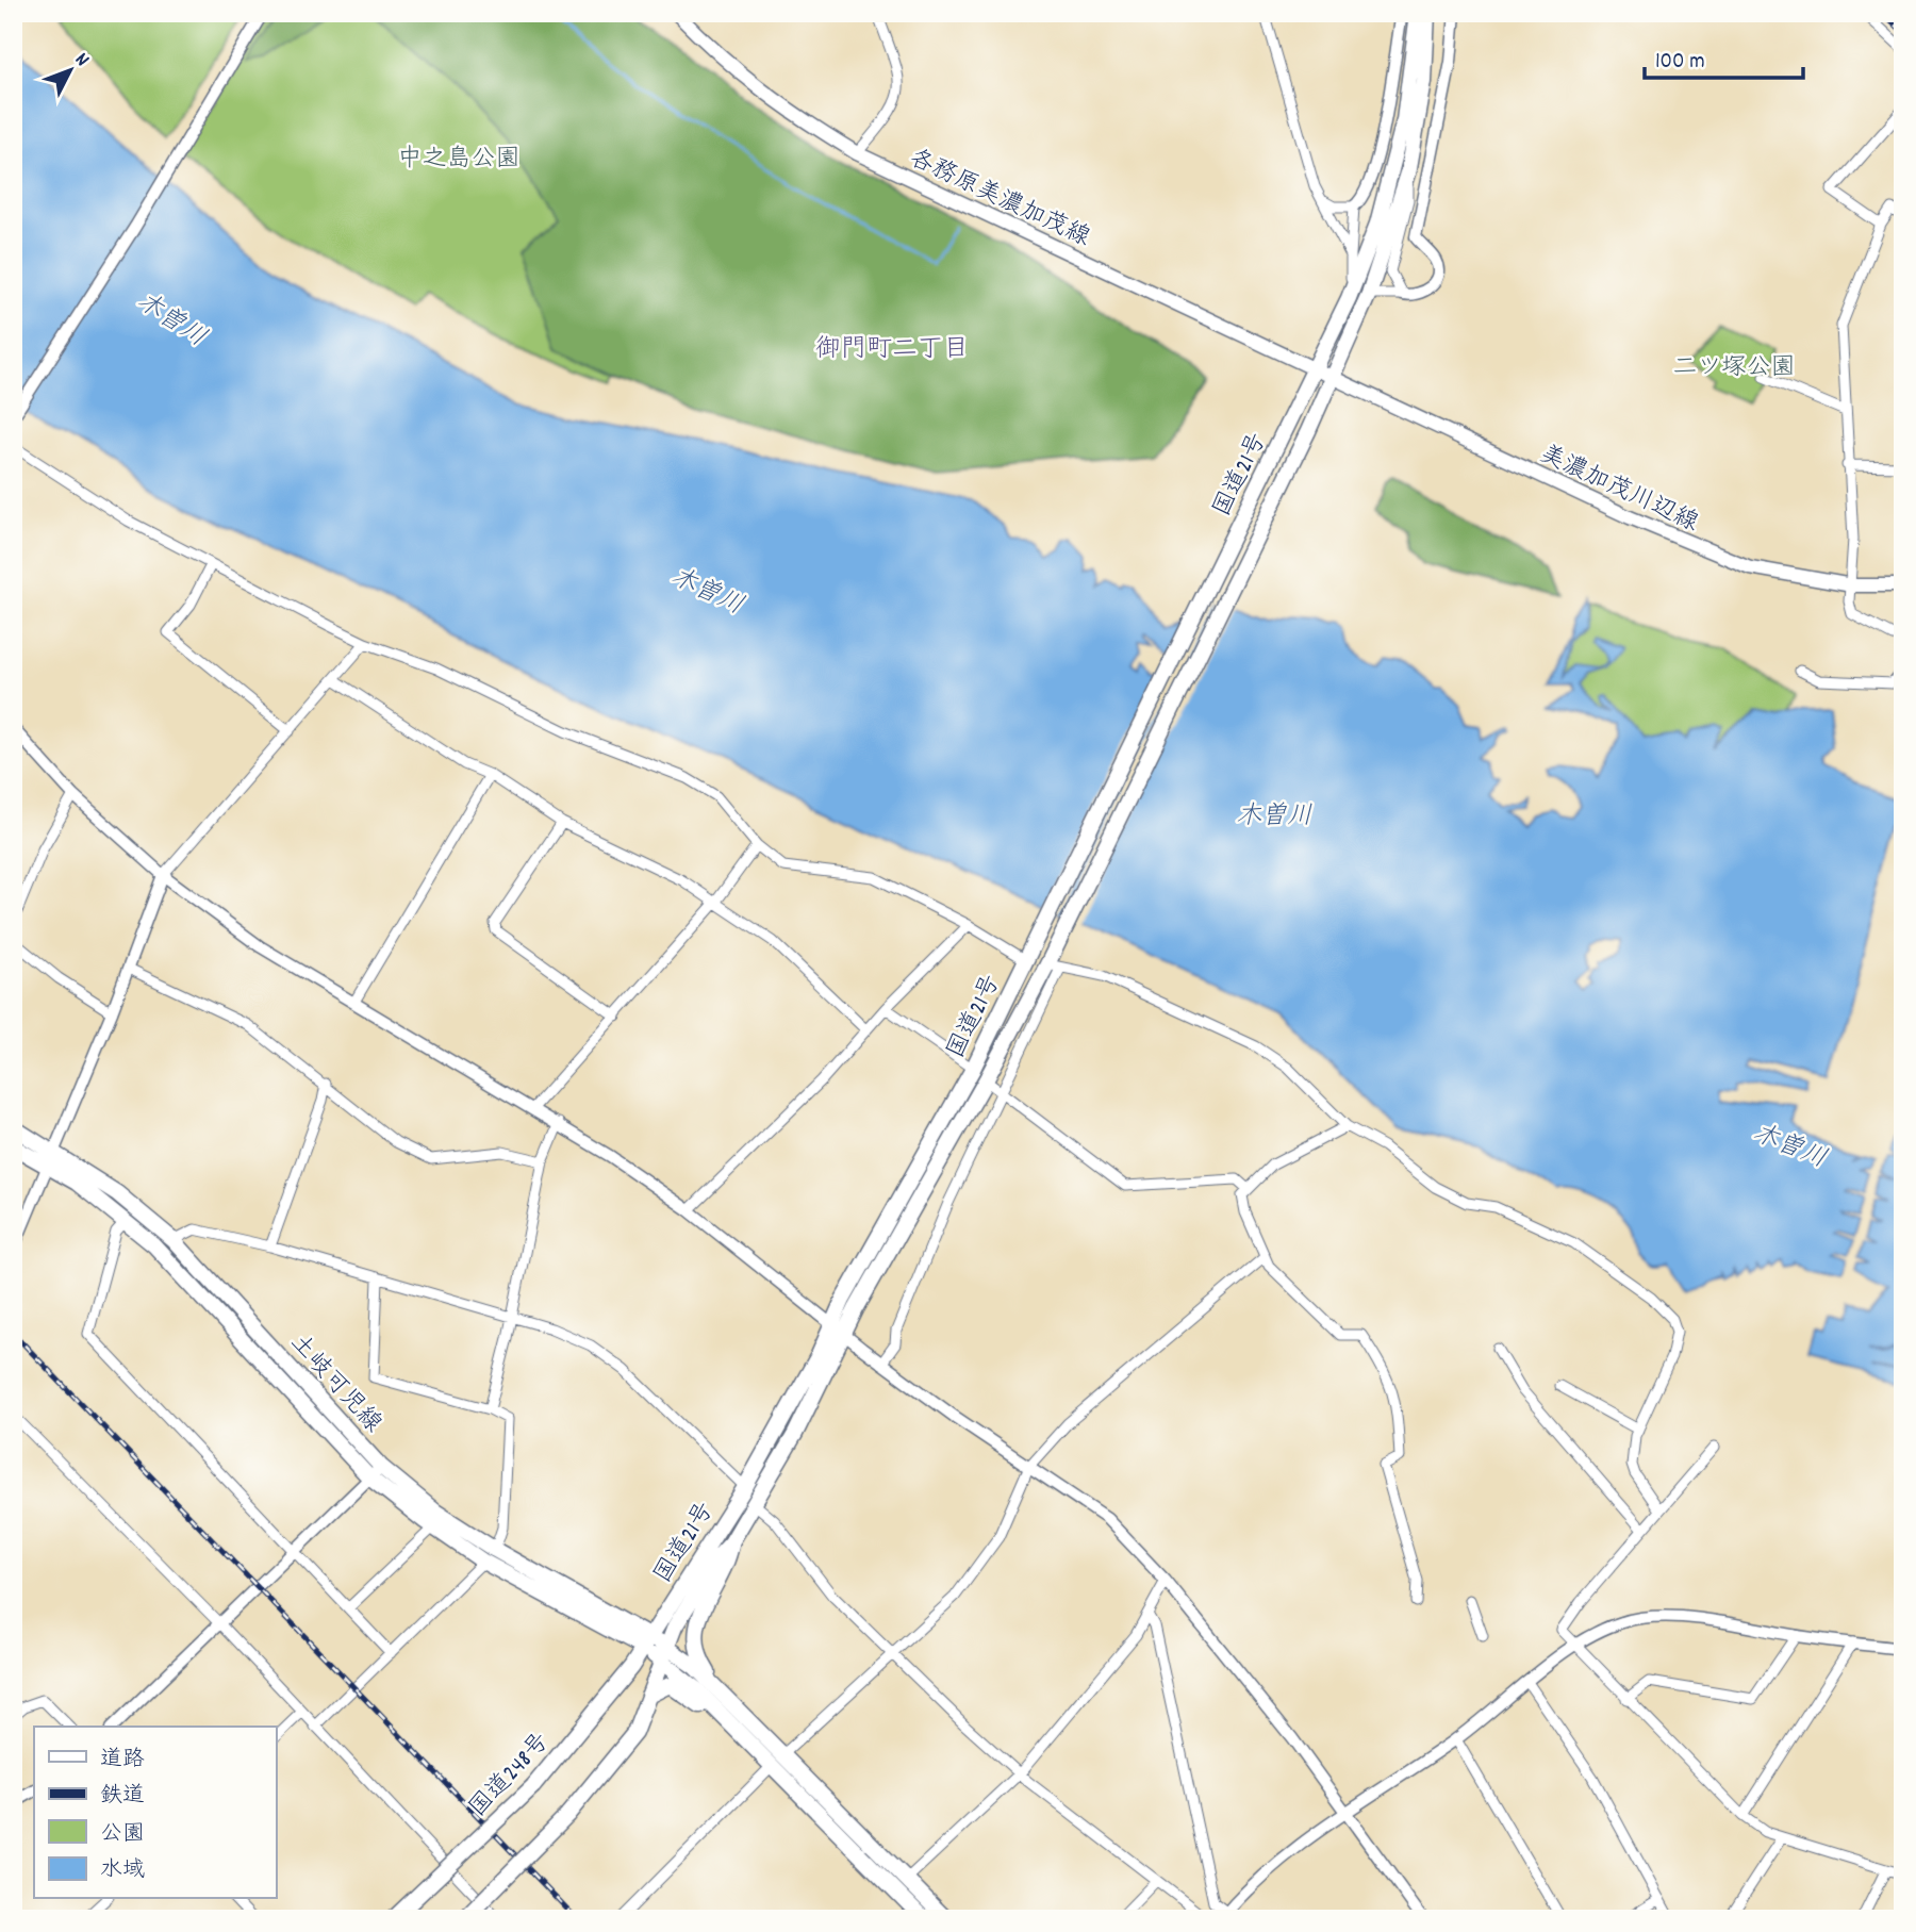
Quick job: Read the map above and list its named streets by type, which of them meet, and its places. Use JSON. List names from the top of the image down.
{
  "streets": {
    "main road": [
      "各務原美濃加茂線",
      "国道21号",
      "美濃加茂川辺線",
      "土岐可児線",
      "国道248号"
    ]
  },
  "crossings": [
    ["各務原美濃加茂線", "国道21号"],
    ["各務原美濃加茂線", "美濃加茂川辺線"],
    ["国道21号", "美濃加茂川辺線"],
    ["国道21号", "土岐可児線"],
    ["国道21号", "国道248号"],
    ["土岐可児線", "国道248号"]
  ],
  "districts": ["御門町二丁目"],
  "water": ["木曽川"],
  "parks": ["中之島公園", "二ツ塚公園"],
  "legend": [
    "道路",
    "鉄道",
    "公園",
    "水域"
  ],
  "scale_bar": "100 m",
  "north": "top right"
}
